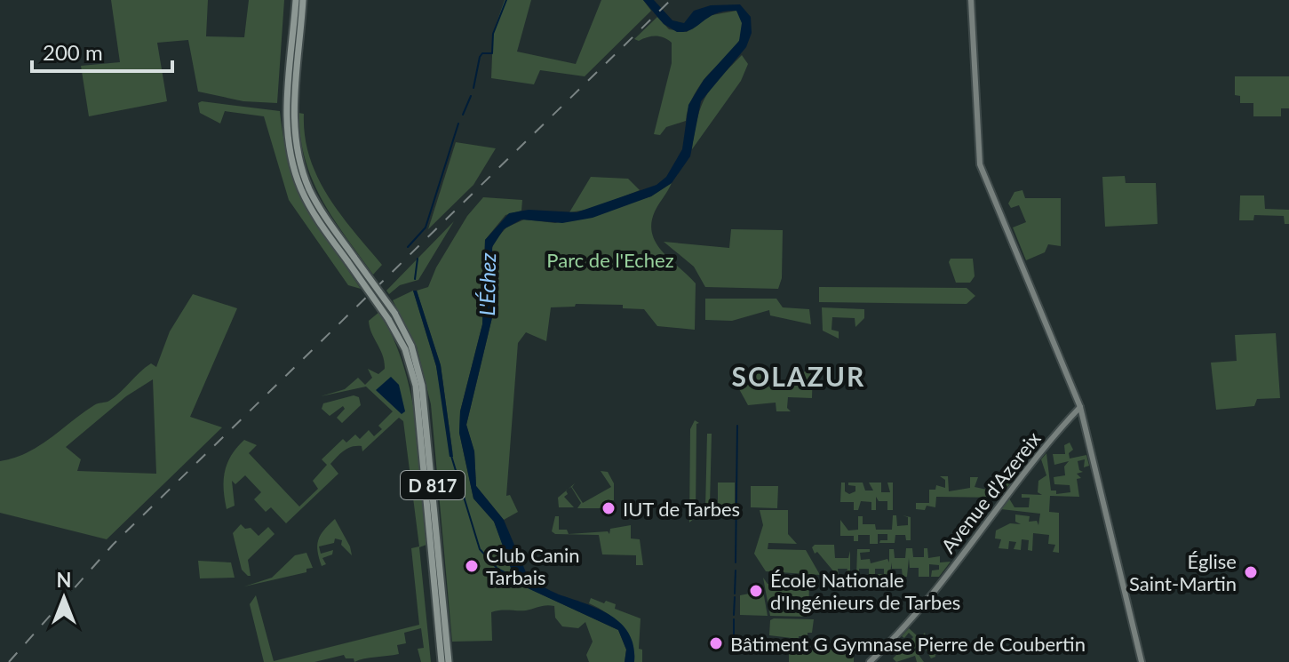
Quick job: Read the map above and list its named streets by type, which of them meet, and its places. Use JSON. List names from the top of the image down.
{
  "streets": {
    "main road": ["D 817", "Avenue d'Azereix"]
  },
  "districts": ["SOLAZUR"],
  "water": ["L'Échez"],
  "parks": ["Parc de l'Echez"],
  "places": [
    "IUT de Tarbes",
    "Club Canin Tarbais",
    "Église Saint-Martin",
    "École Nationale d'Ingénieurs de Tarbes",
    "Bâtiment G Gymnase Pierre de Coubertin"
  ],
  "scale_bar": "200 m",
  "north": "top"
}
